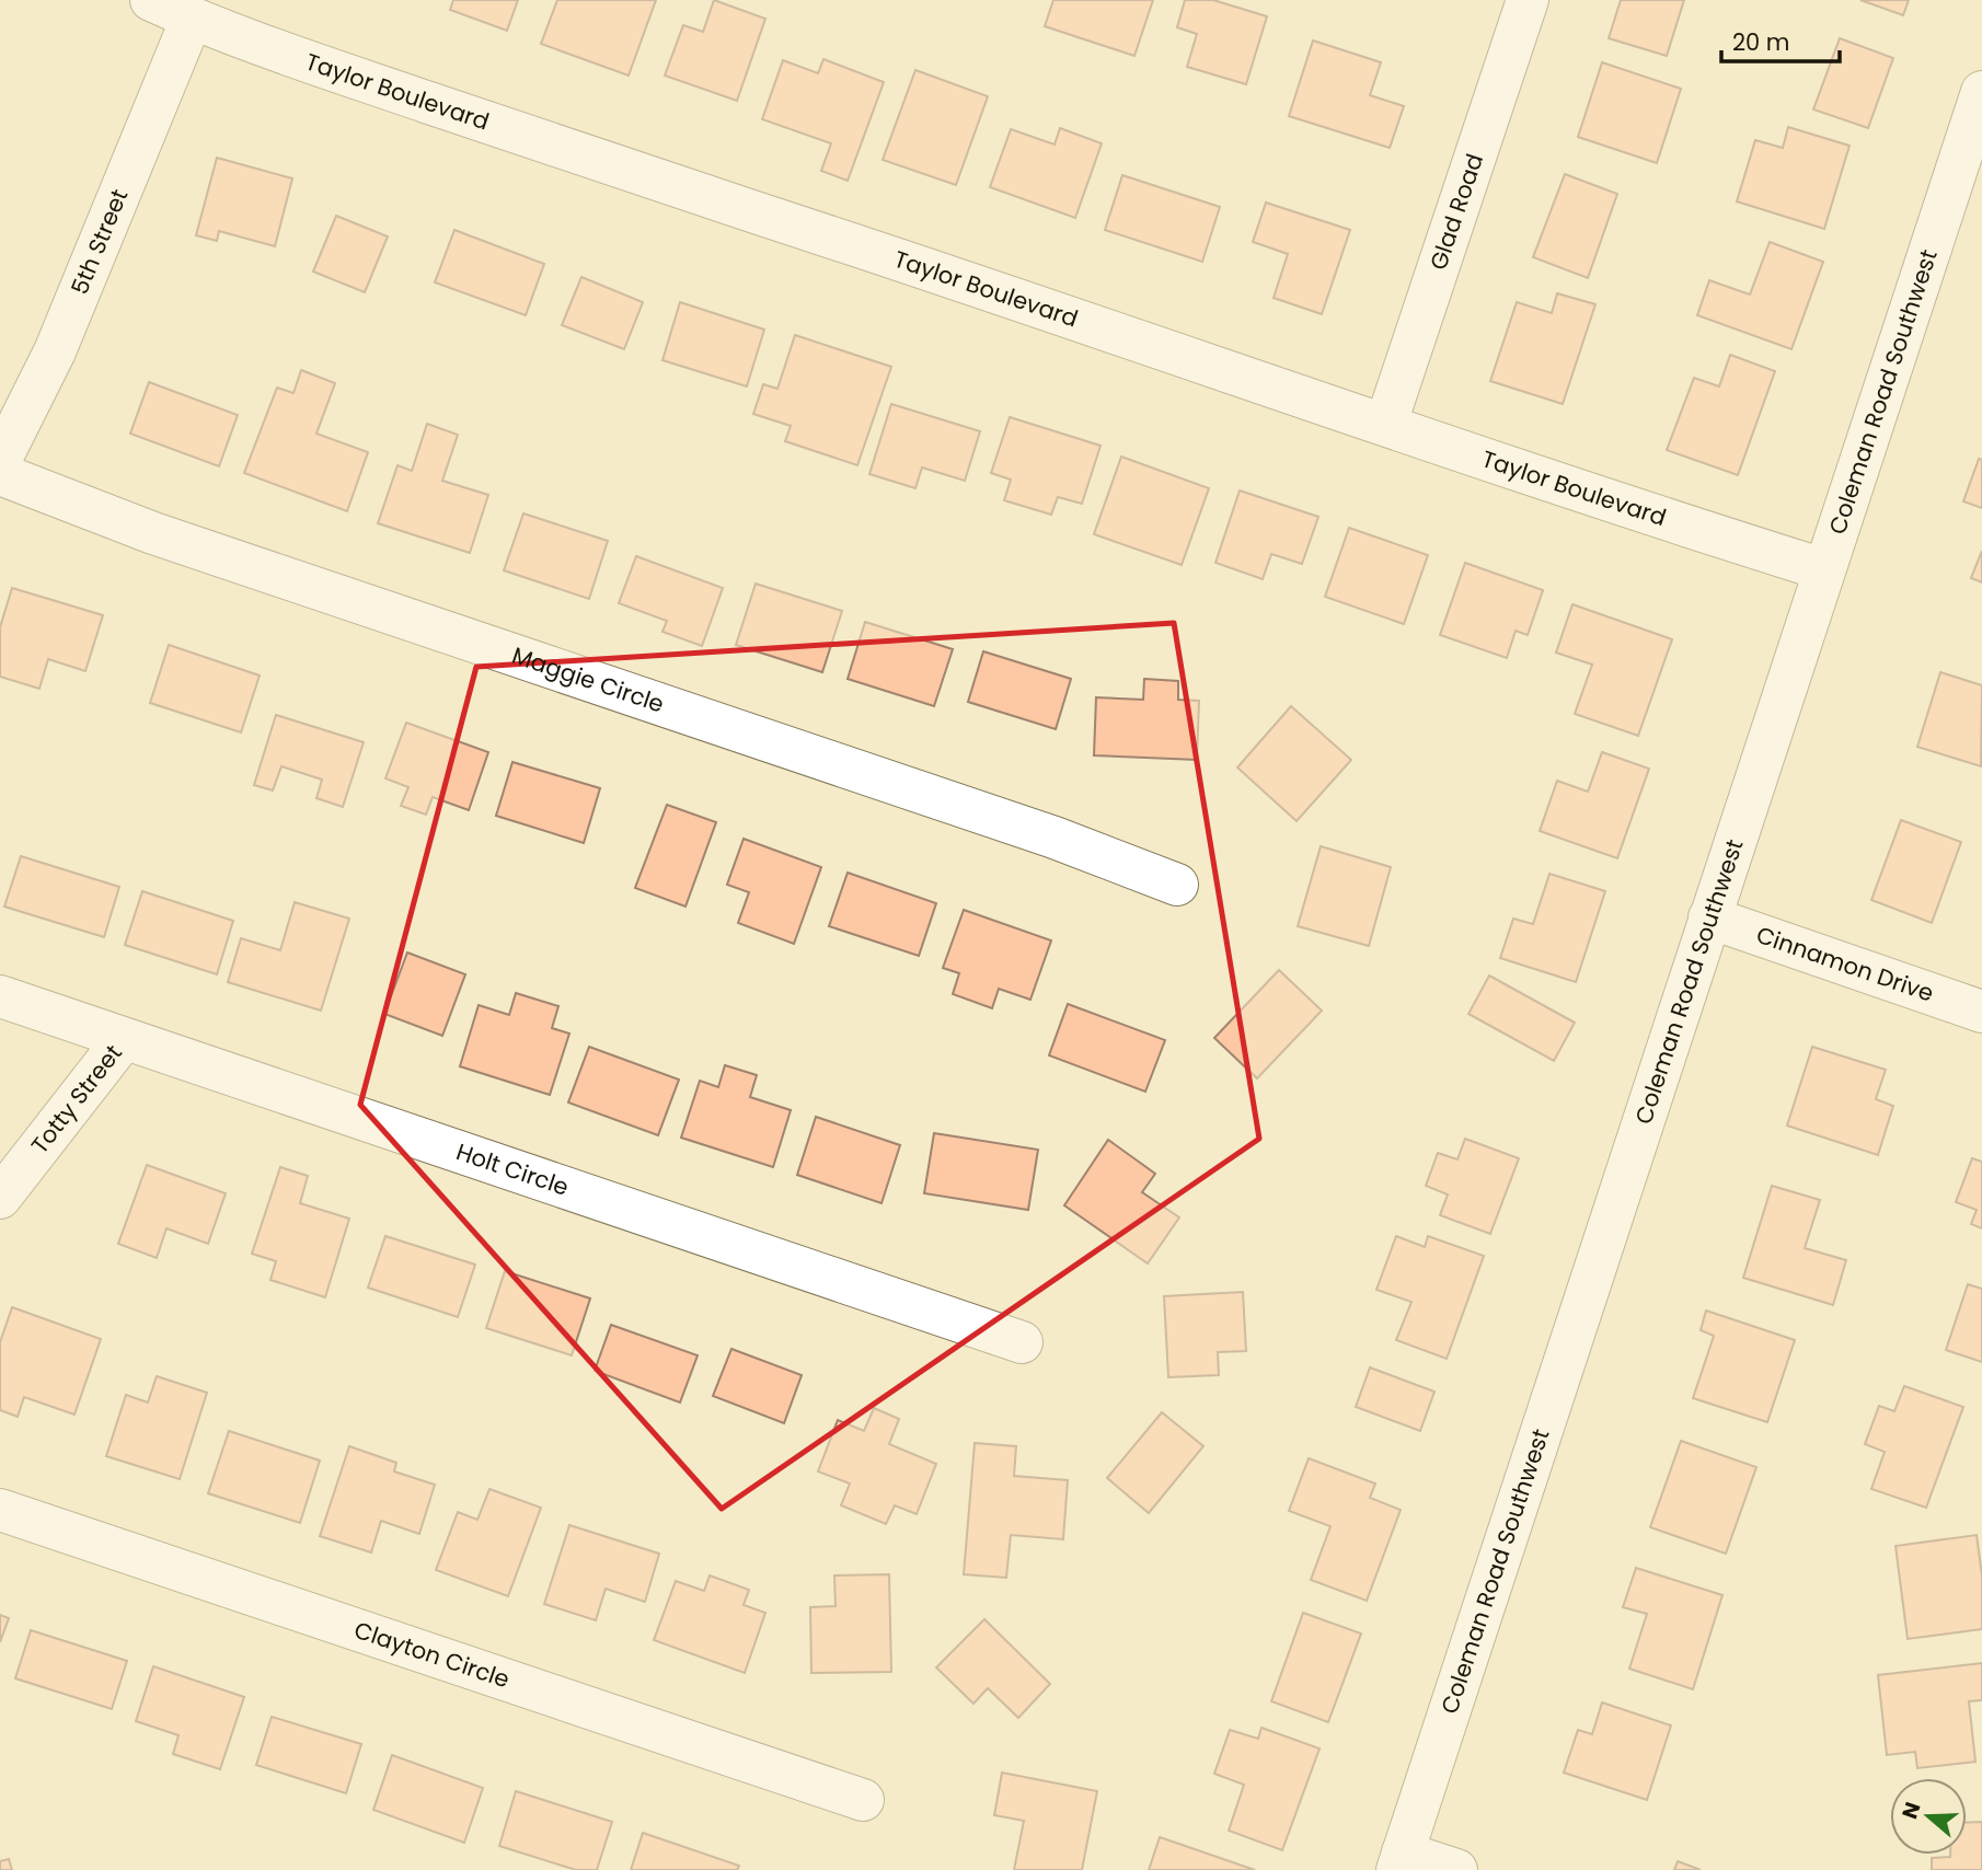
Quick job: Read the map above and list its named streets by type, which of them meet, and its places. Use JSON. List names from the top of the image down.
{
  "streets": {
    "street": [
      "Taylor Boulevard",
      "Glad Road",
      "5th Street",
      "Coleman Road Southwest",
      "Maggie Circle",
      "Cinnamon Drive",
      "Totty Street",
      "Holt Circle",
      "Clayton Circle"
    ]
  },
  "crossings": [
    ["Taylor Boulevard", "Glad Road"],
    ["Taylor Boulevard", "5th Street"],
    ["Taylor Boulevard", "Coleman Road Southwest"],
    ["Coleman Road Southwest", "Cinnamon Drive"],
    ["Totty Street", "Holt Circle"]
  ],
  "scale_bar": "20 m",
  "north": "left"
}
